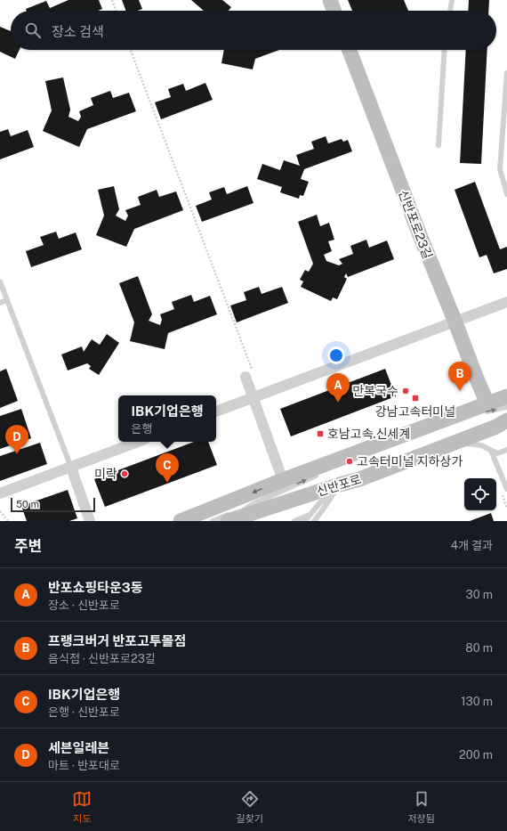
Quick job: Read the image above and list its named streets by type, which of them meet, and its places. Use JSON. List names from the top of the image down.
{
  "streets": {
    "main road": ["신반포로23길", "신반포로"]
  },
  "crossings": [
    ["신반포로23길", "신반포로"]
  ],
  "places": {
    "other": ["만복국수", "고속터미널 지하상가", "미락"],
    "transit": ["강남고속터미널", "호남고속.신세계"]
  },
  "scale_bar": "50 m",
  "page": {
    "search": "장소 검색",
    "pins": [
      "B",
      "A",
      "D",
      "C"
    ],
    "popup": ["IBK기업은행", "은행"],
    "scale": "50 m",
    "heading": ["주변", "4개 결과"],
    "list": [
      {
        "mark": "A",
        "name": "반포쇼핑타운3동",
        "note": "장소 · 신반포로",
        "value": "30 m"
      },
      {
        "mark": "B",
        "name": "프랭크버거 반포고투몰점",
        "note": "음식점 · 신반포로23길",
        "value": "80 m"
      },
      {
        "mark": "C",
        "name": "IBK기업은행",
        "note": "은행 · 신반포로",
        "value": "130 m"
      },
      {
        "mark": "D",
        "name": "세븐일레븐",
        "note": "마트 · 반포대로",
        "value": "200 m"
      }
    ],
    "nav": ["지도", "길찾기", "저장됨"]
  }
}
